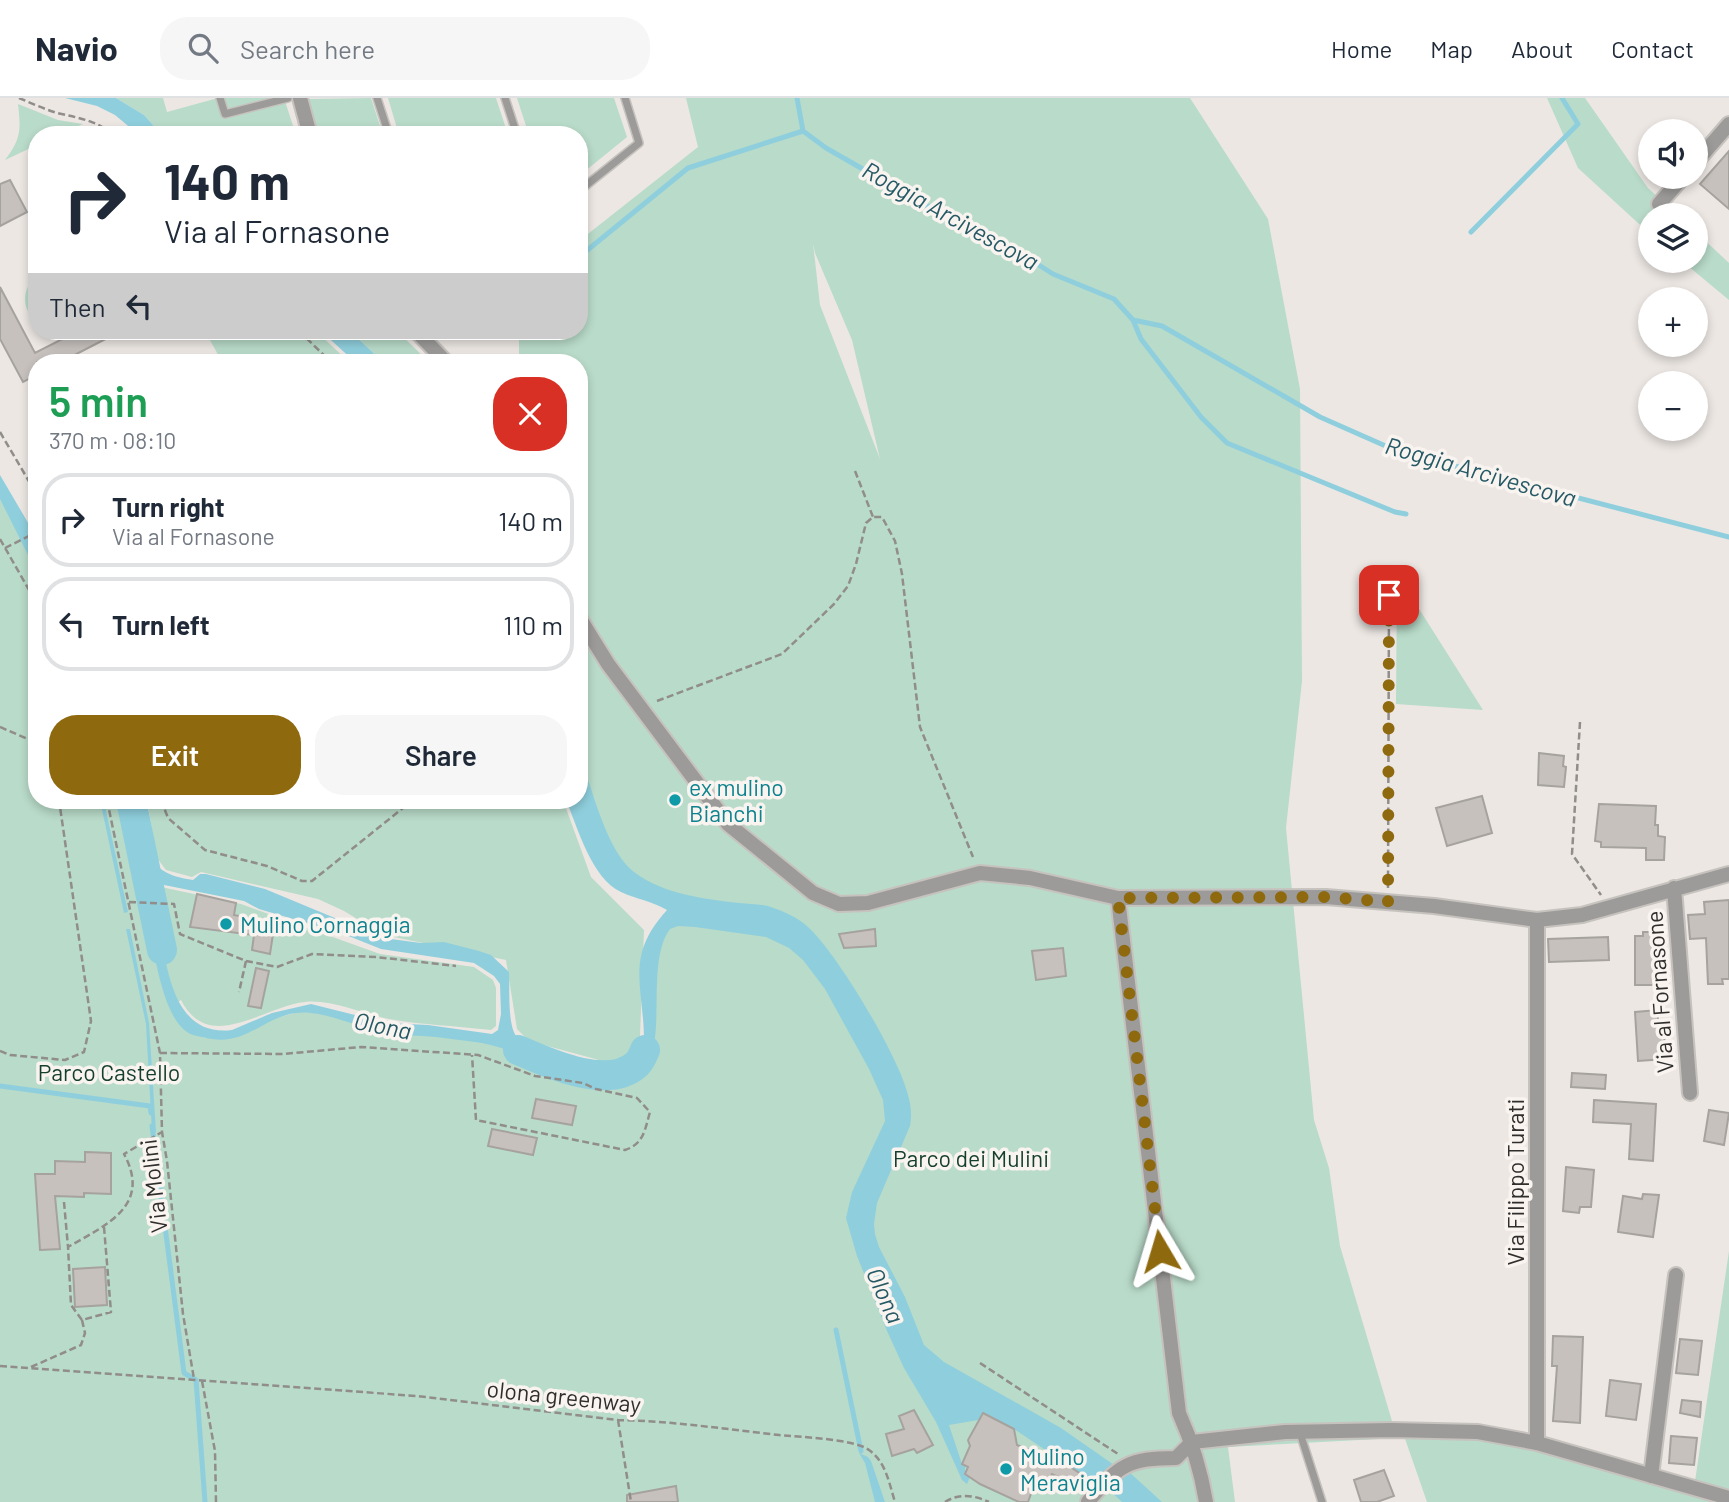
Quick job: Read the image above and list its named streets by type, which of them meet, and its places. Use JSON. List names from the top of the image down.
{
  "streets": {
    "street": ["Via al Fornasone", "Via Filippo Turati"],
    "path": ["Via Molini", "olona greenway"]
  },
  "crossings": [
    ["Via al Fornasone", "Via Filippo Turati"],
    ["Via Molini", "olona greenway"]
  ],
  "water": ["Roggia Arcivescova", "Olona"],
  "parks": ["Parco Castello", "Parco dei Mulini"],
  "places": ["ex mulino Bianchi", "Mulino Cornaggia", "Mulino Meraviglia"],
  "page": {
    "header": "Navio",
    "search": "Search here",
    "nav": [
      "Home",
      "Map",
      "About",
      "Contact"
    ],
    "map_buttons": ["+", "−"],
    "turn": ["140 m", "Via al Fornasone"],
    "then": "Then",
    "heading": ["5 min", "370 m · 08:10"],
    "list": [
      {
        "name": "Turn right",
        "note": "Via al Fornasone",
        "value": "140 m"
      },
      {
        "name": "Turn left",
        "value": "110 m"
      }
    ],
    "buttons": ["Exit", "Share"]
  }
}
